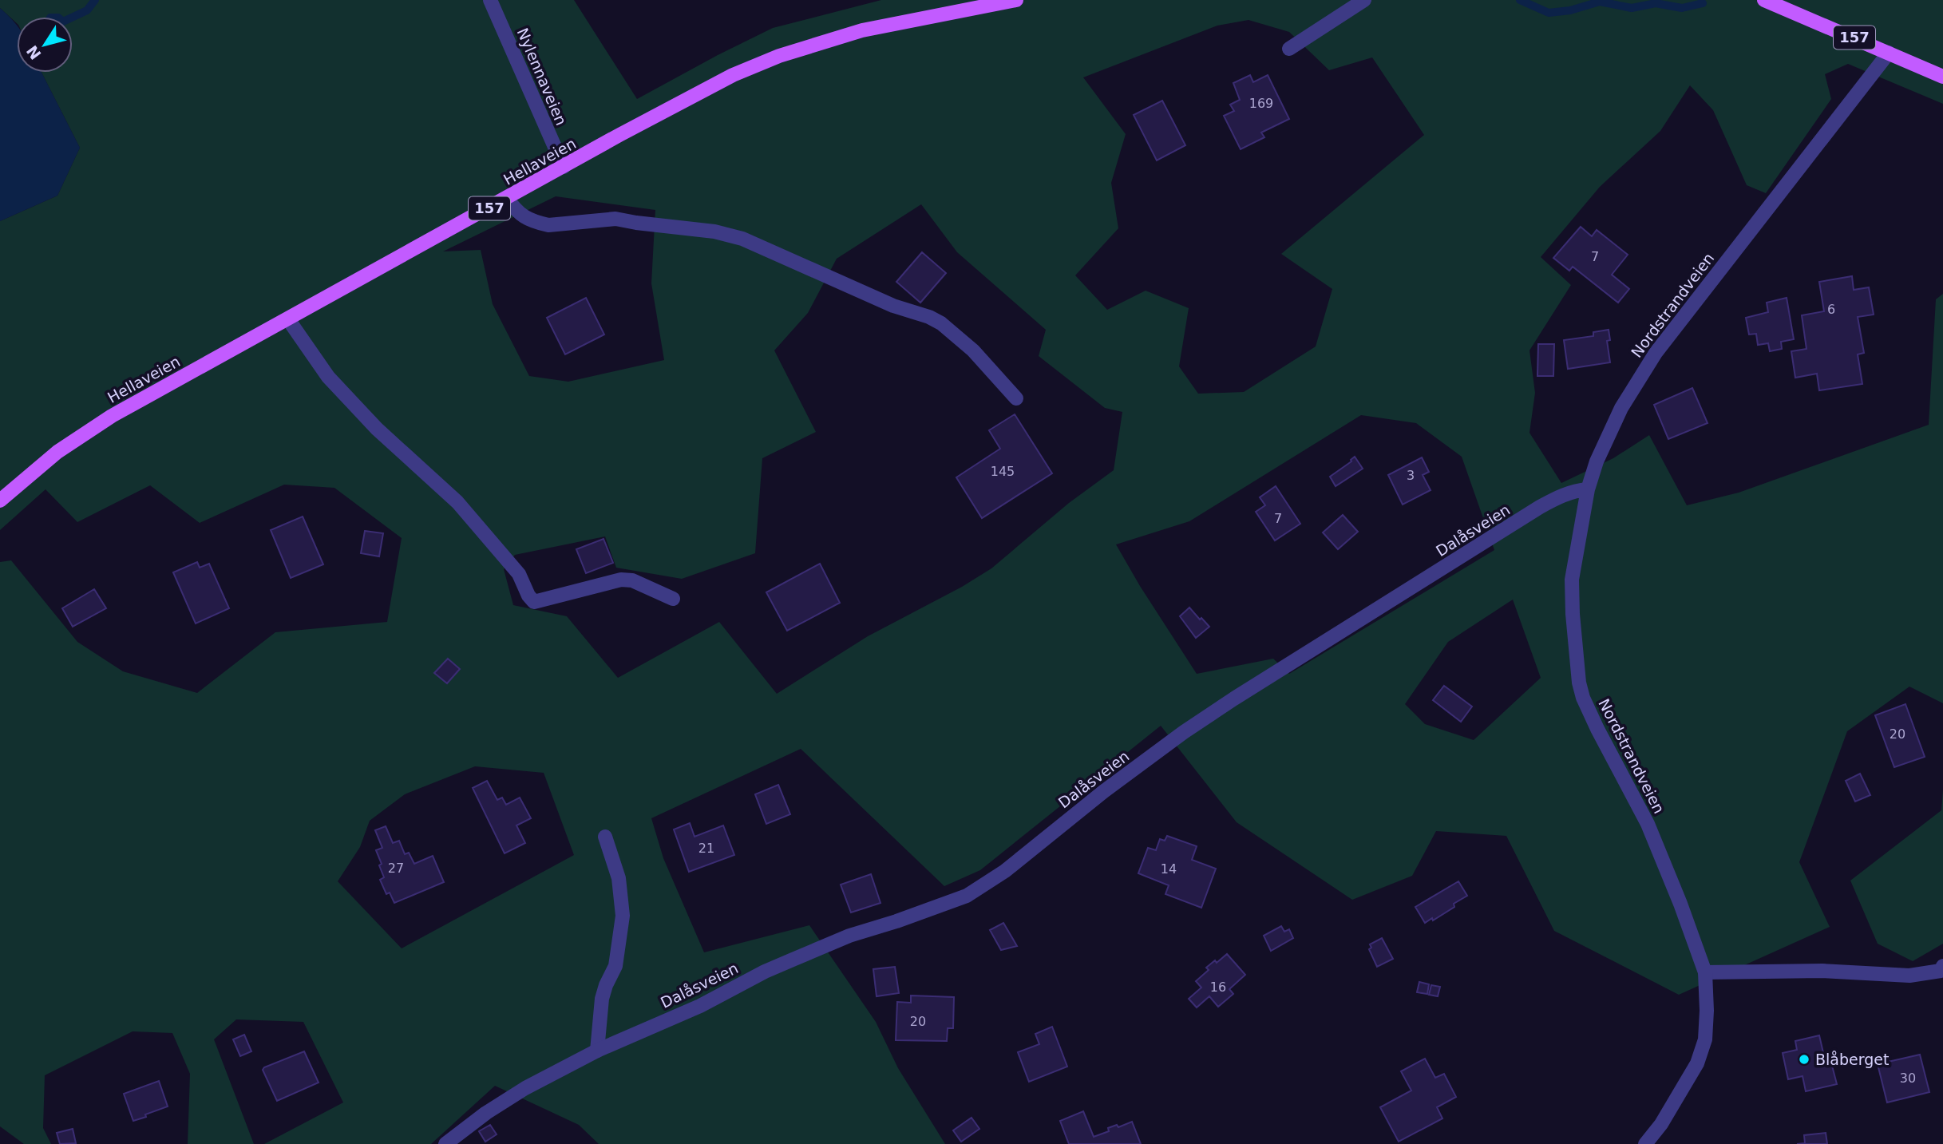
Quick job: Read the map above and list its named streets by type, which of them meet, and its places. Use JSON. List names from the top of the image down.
{
  "streets": {
    "main road": ["157", "Hellaveien"],
    "street": ["Nylennaveien", "Nordstrandveien", "Dalåsveien"]
  },
  "crossings": [
    ["157", "Nordstrandveien"],
    ["Nylennaveien", "Hellaveien"],
    ["Nordstrandveien", "Dalåsveien"]
  ],
  "places": ["Blåberget"],
  "house_numbers": [
    "169",
    "7",
    "6",
    "145",
    "3",
    "7",
    "20",
    "21",
    "27",
    "14",
    "16",
    "20",
    "30"
  ],
  "north": "bottom left"
}
